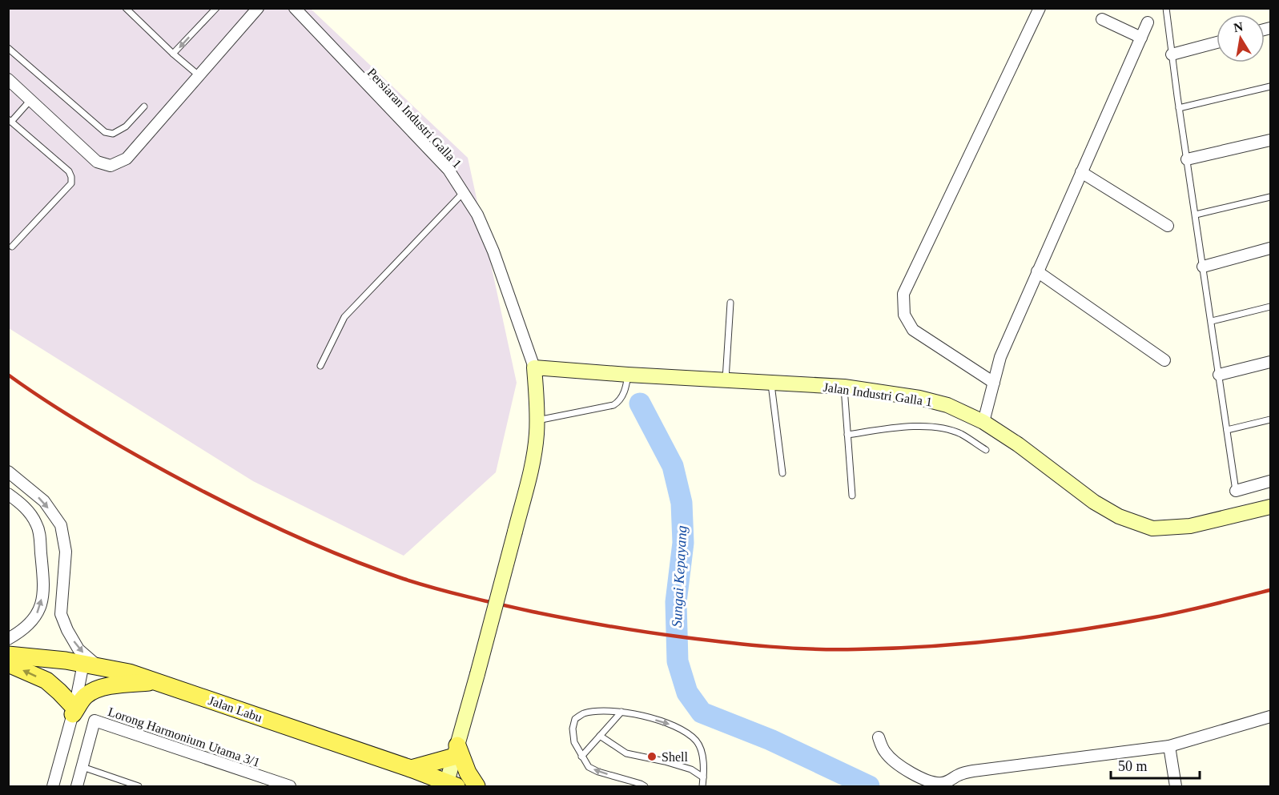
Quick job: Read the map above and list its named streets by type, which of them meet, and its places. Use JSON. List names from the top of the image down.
{
  "streets": {
    "main road": ["Jalan Industri Galla 1", "Jalan Labu"],
    "street": ["Persiaran Industri Galla 1", "Lorong Harmonium Utama 3/1"]
  },
  "crossings": [
    ["Persiaran Industri Galla 1", "Jalan Industri Galla 1"]
  ],
  "water": ["Sungai Kepayang"],
  "places": ["Shell"],
  "scale_bar": "50 m",
  "north": "top"
}
